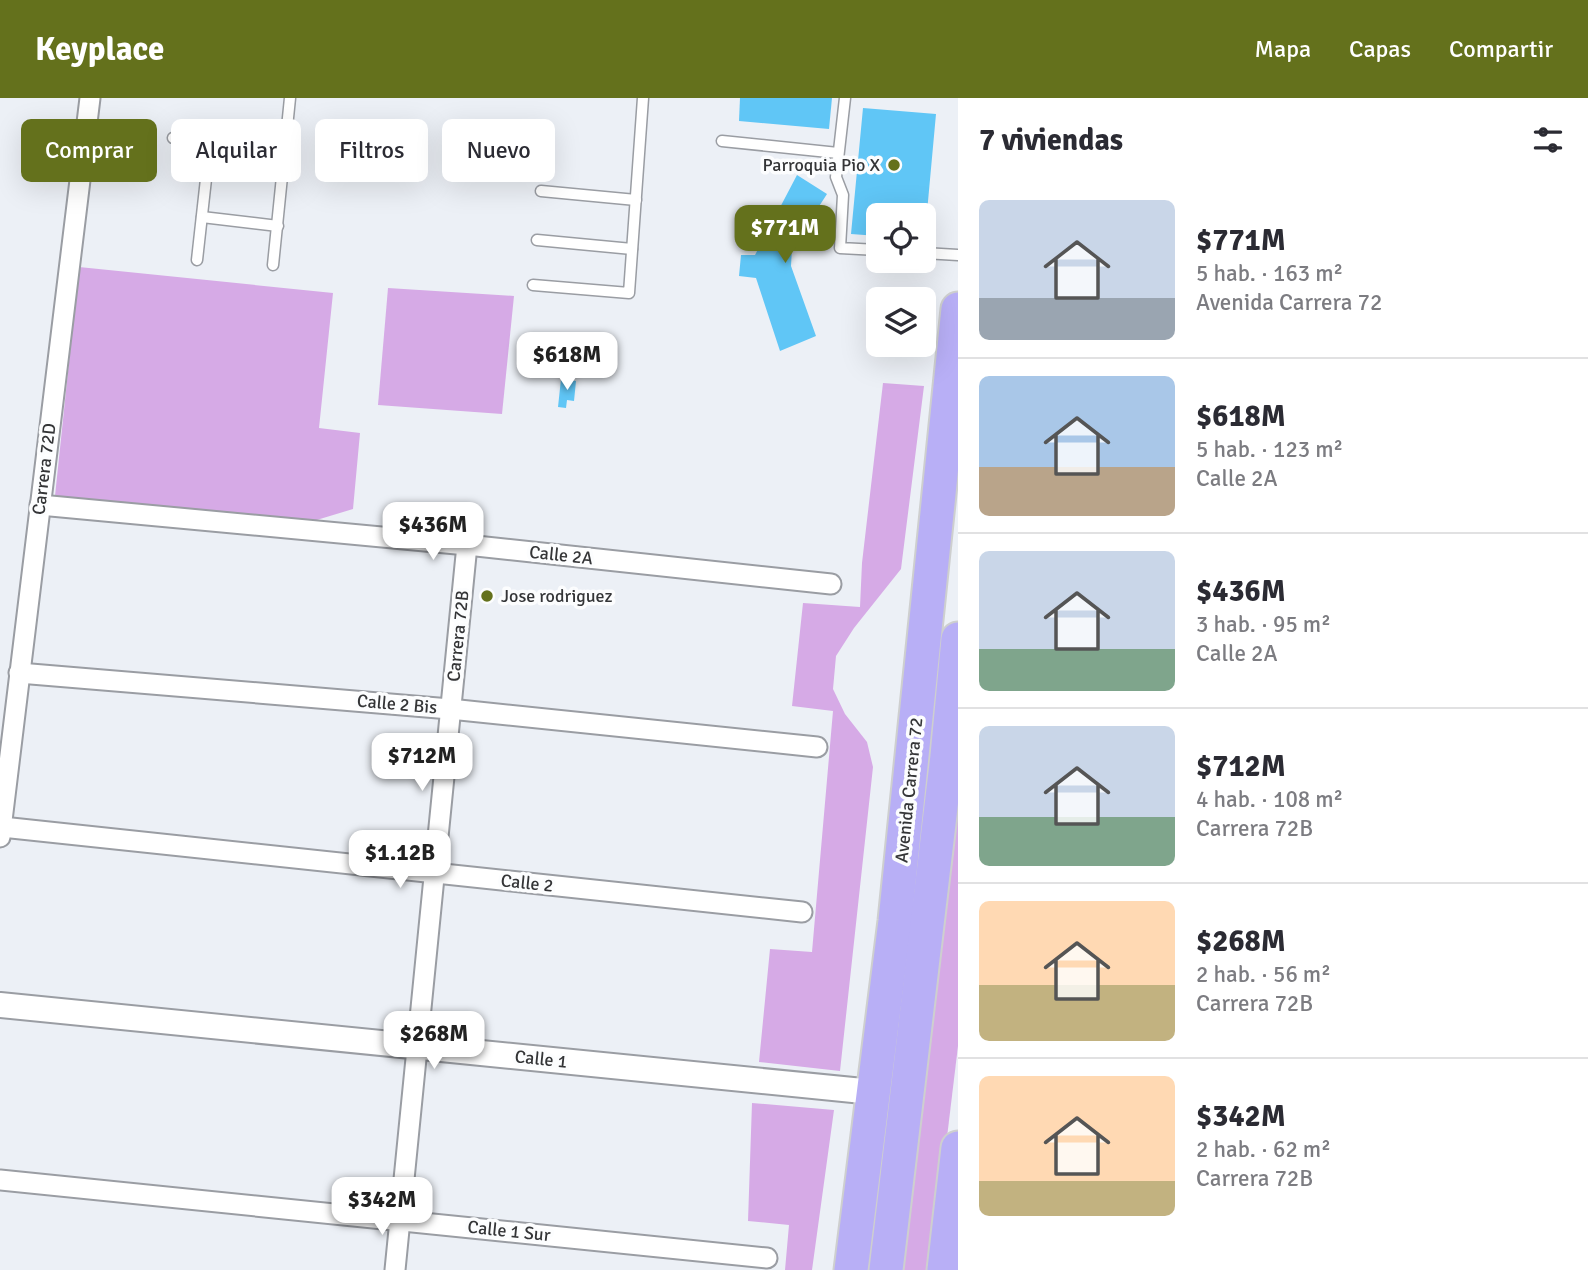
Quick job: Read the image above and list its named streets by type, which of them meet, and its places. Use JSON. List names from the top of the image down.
{
  "streets": {
    "highway": ["Avenida Carrera 72"],
    "street": [
      "Carrera 72D",
      "Calle 2A",
      "Carrera 72B",
      "Calle 2 Bis",
      "Calle 2",
      "Calle 1",
      "Calle 1 Sur"
    ]
  },
  "crossings": [
    ["Carrera 72D", "Calle 2A"],
    ["Carrera 72D", "Calle 2 Bis"],
    ["Carrera 72D", "Calle 2"],
    ["Calle 2A", "Carrera 72B"],
    ["Carrera 72B", "Calle 2 Bis"],
    ["Carrera 72B", "Calle 2"],
    ["Carrera 72B", "Calle 1"],
    ["Carrera 72B", "Calle 1 Sur"],
    ["Avenida Carrera 72", "Calle 1"]
  ],
  "places": ["Parroquia Pio X", "Jose rodriguez"],
  "page": {
    "header": "Keyplace",
    "nav": ["Mapa", "Capas", "Compartir"],
    "heading": "7 viviendas",
    "chip": [
      "Comprar",
      "Alquilar",
      "Filtros",
      "Nuevo"
    ],
    "list": [
      {
        "name": "$771M",
        "note": "5 hab. · 163 m² · Avenida Carrera 72"
      },
      {
        "name": "$618M",
        "note": "5 hab. · 123 m² · Calle 2A"
      },
      {
        "name": "$436M",
        "note": "3 hab. · 95 m² · Calle 2A"
      },
      {
        "name": "$712M",
        "note": "4 hab. · 108 m² · Carrera 72B"
      },
      {
        "name": "$268M",
        "note": "2 hab. · 56 m² · Carrera 72B"
      },
      {
        "name": "$342M",
        "note": "2 hab. · 62 m² · Carrera 72B"
      }
    ],
    "price": [
      "$771M",
      "$618M",
      "$436M",
      "$712M",
      "$1.12B",
      "$268M",
      "$342M"
    ]
  }
}
